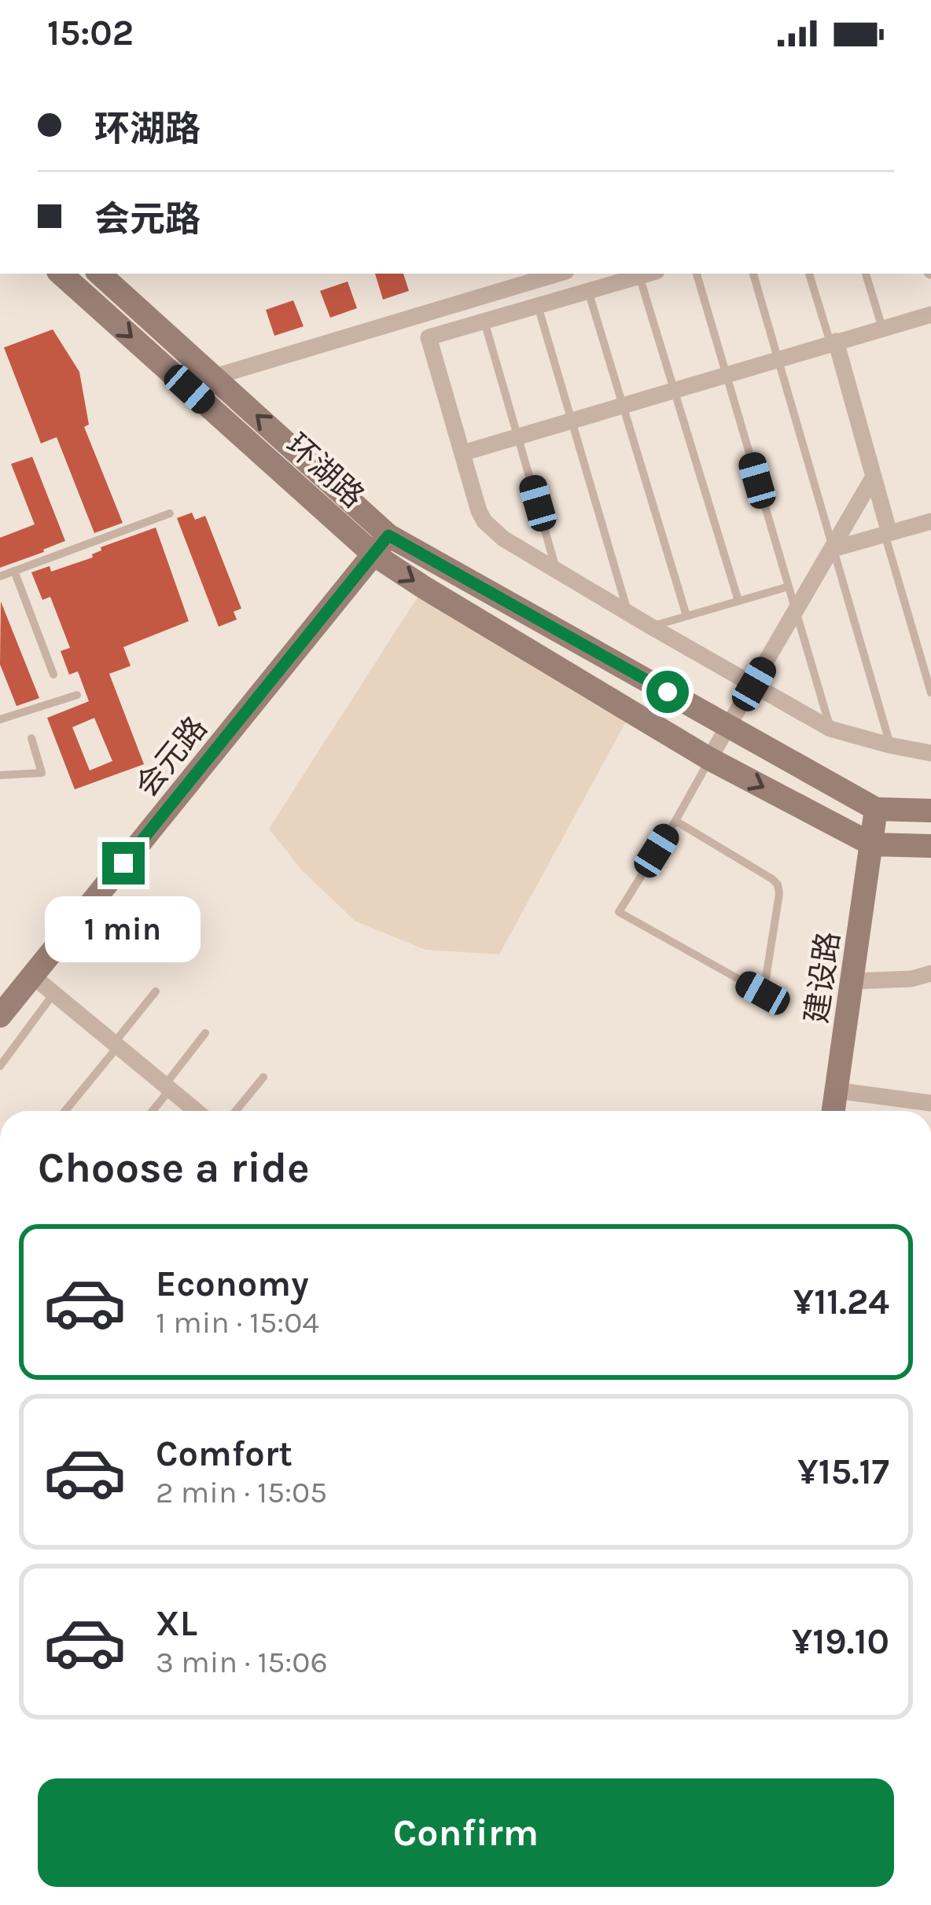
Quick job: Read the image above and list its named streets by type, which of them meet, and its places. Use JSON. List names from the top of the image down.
{
  "streets": {
    "main road": ["环湖路", "会元路", "建设路"]
  },
  "crossings": [
    ["环湖路", "会元路"],
    ["环湖路", "建设路"]
  ],
  "page": {
    "status": "15:02",
    "banner": ["环湖路", "会元路"],
    "bubble": "1 min",
    "heading": "Choose a ride",
    "list": [
      {
        "name": "Economy",
        "note": "1 min · 15:04",
        "value": "¥11.24"
      },
      {
        "name": "Comfort",
        "note": "2 min · 15:05",
        "value": "¥15.17"
      },
      {
        "name": "XL",
        "note": "3 min · 15:06",
        "value": "¥19.10"
      }
    ],
    "buttons": "Confirm"
  }
}
